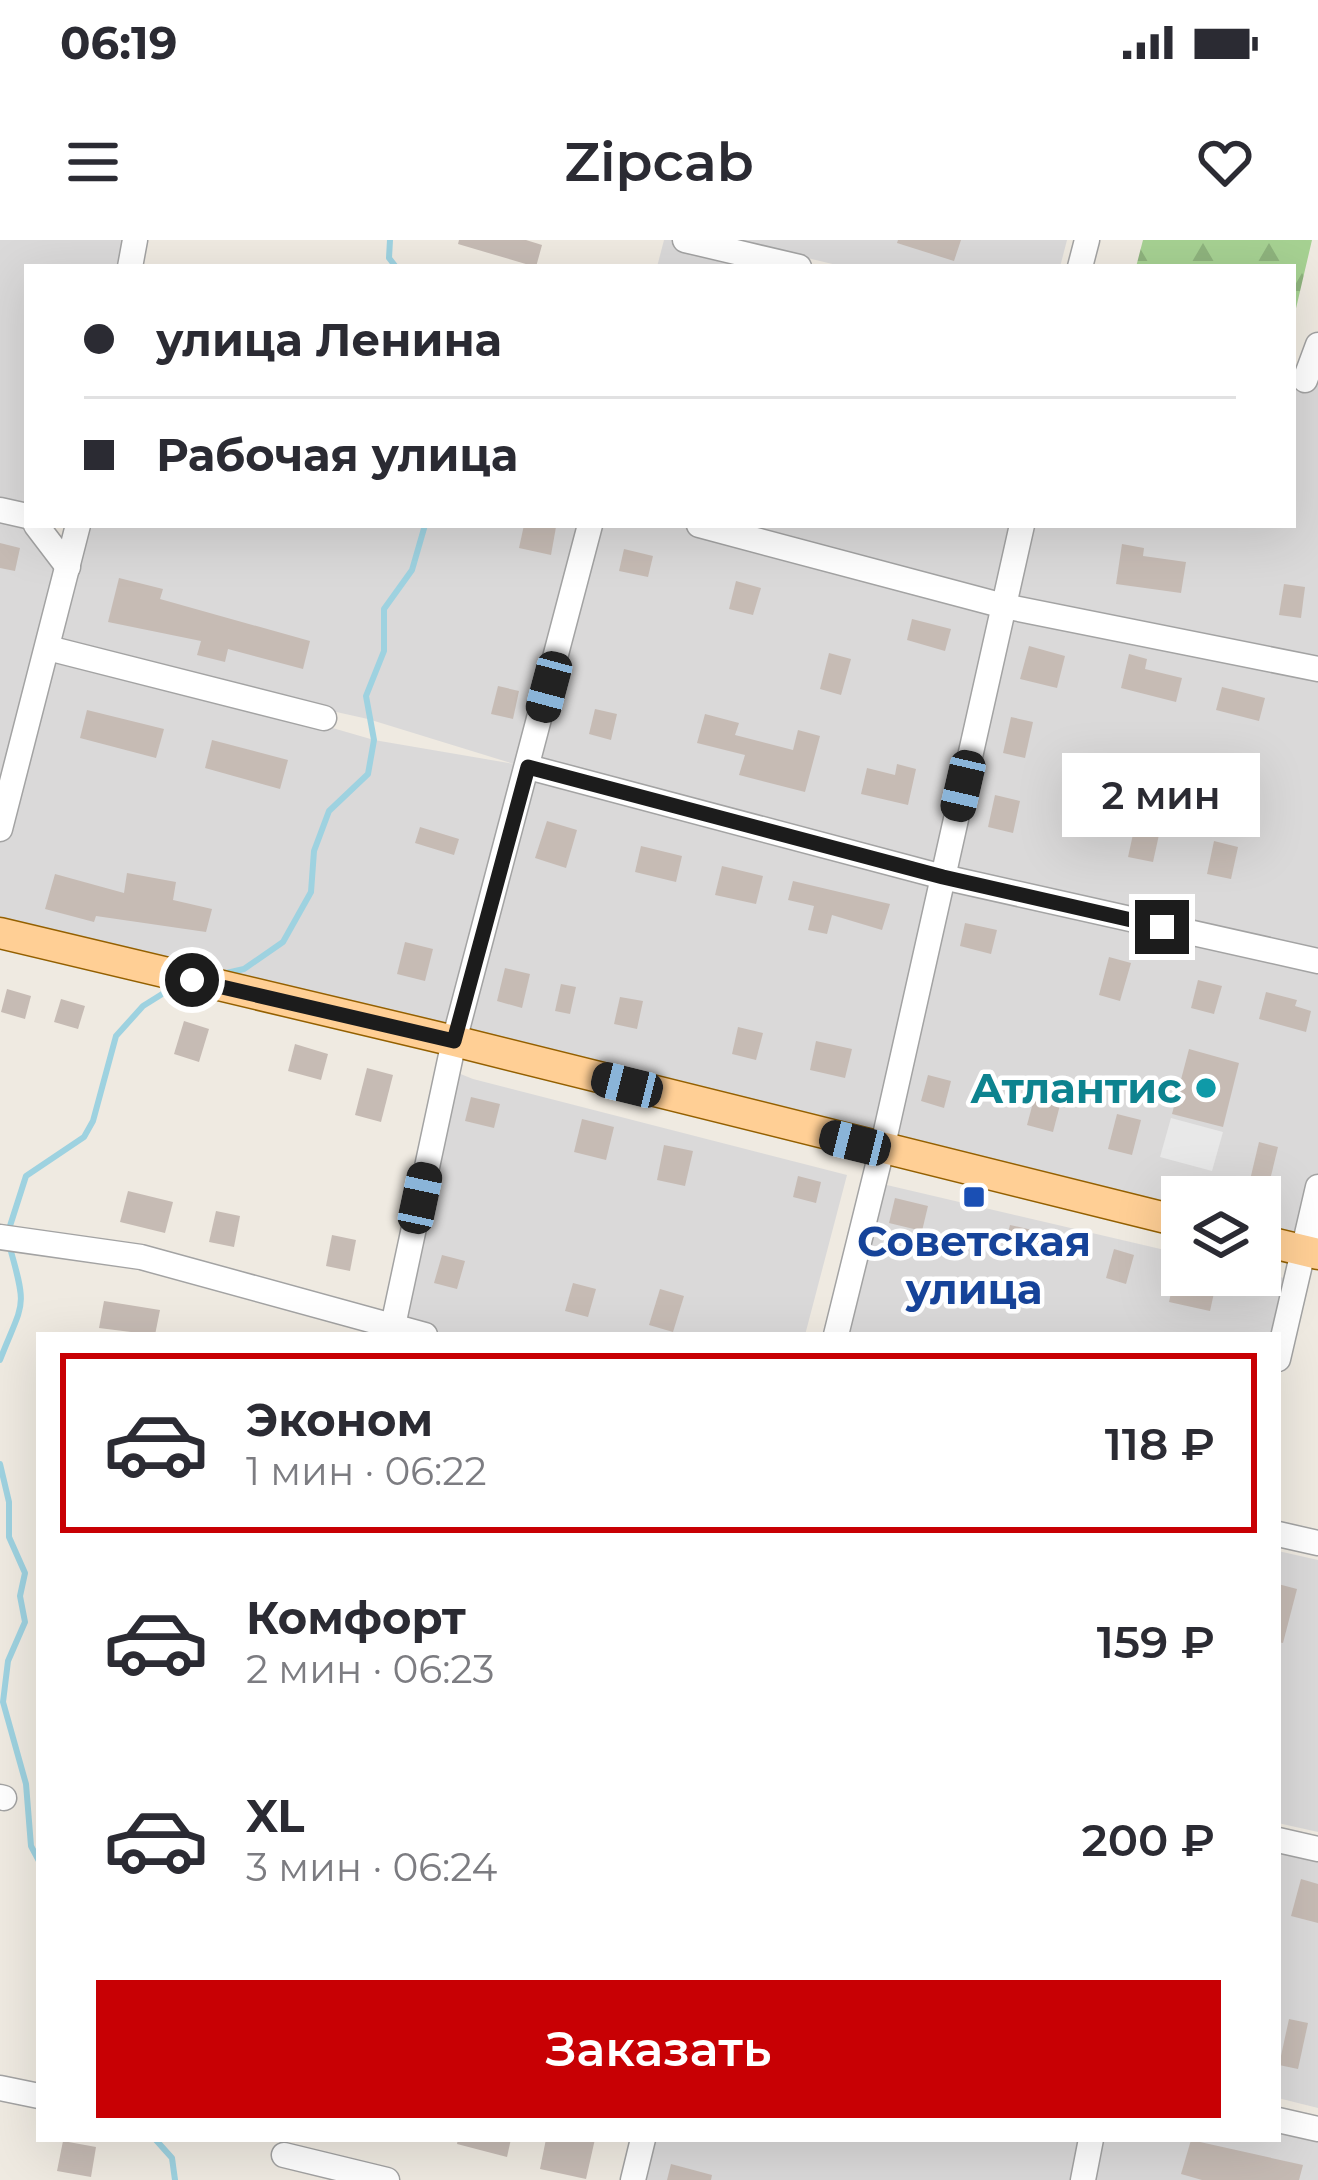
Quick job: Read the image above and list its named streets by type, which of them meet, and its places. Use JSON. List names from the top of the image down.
{
  "places": {
    "other": ["Атлантис"],
    "transit": ["Советская улица"]
  },
  "page": {
    "status": "06:19",
    "header": "Zipcab",
    "banner": ["улица Ленина", "Рабочая улица"],
    "bubble": "2 мин",
    "list": [
      {
        "name": "Эконом",
        "note": "1 мин · 06:22",
        "value": "118 ₽"
      },
      {
        "name": "Комфорт",
        "note": "2 мин · 06:23",
        "value": "159 ₽"
      },
      {
        "name": "XL",
        "note": "3 мин · 06:24",
        "value": "200 ₽"
      }
    ],
    "buttons": "Заказать"
  }
}
